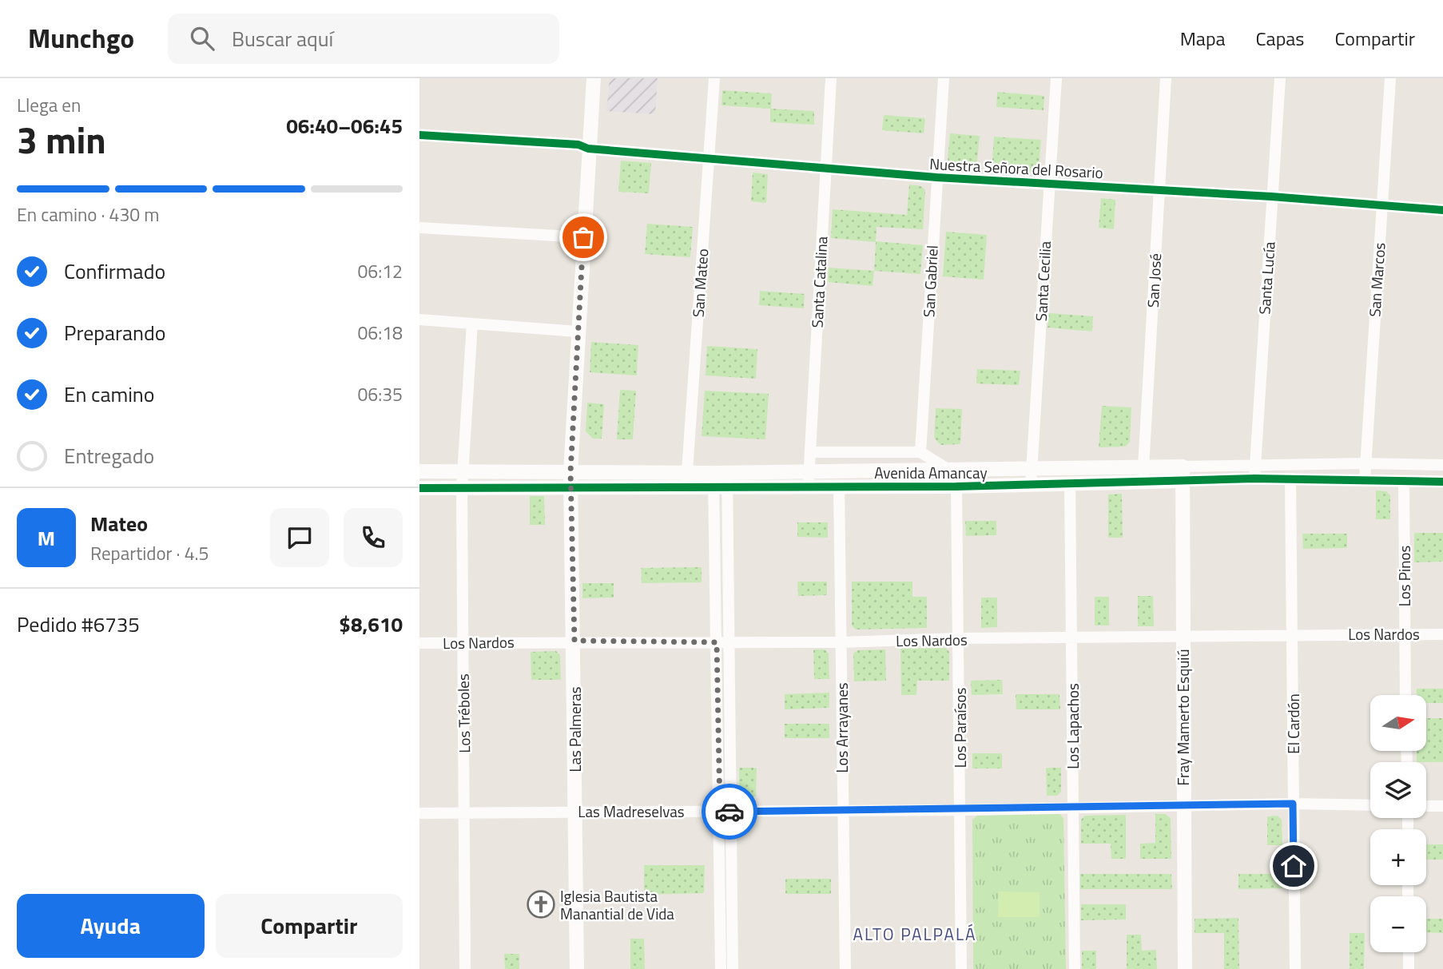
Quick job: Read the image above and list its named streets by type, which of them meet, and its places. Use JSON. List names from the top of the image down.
{
  "streets": {
    "street": [
      "Nuestra Señora del Rosario",
      "Santa Lucía",
      "San Marcos",
      "San José",
      "San Gabriel",
      "Santa Cecilia",
      "Santa Catalina",
      "San Mateo",
      "Avenida Amancay",
      "Los Pinos",
      "Los Nardos",
      "Los Tréboles",
      "Fray Mamerto Esquiú",
      "El Cardón",
      "Los Lapachos",
      "Los Arrayanes",
      "Los Paraísos",
      "Las Palmeras",
      "Las Madreselvas"
    ]
  },
  "crossings": [
    ["Nuestra Señora del Rosario", "Santa Lucía"],
    ["Nuestra Señora del Rosario", "San Marcos"],
    ["Nuestra Señora del Rosario", "San José"],
    ["Nuestra Señora del Rosario", "San Gabriel"],
    ["Nuestra Señora del Rosario", "Santa Cecilia"],
    ["Nuestra Señora del Rosario", "Santa Catalina"],
    ["Nuestra Señora del Rosario", "San Mateo"],
    ["Nuestra Señora del Rosario", "Las Palmeras"],
    ["Santa Lucía", "Avenida Amancay"],
    ["San Marcos", "Avenida Amancay"],
    ["San José", "Avenida Amancay"],
    ["Santa Cecilia", "Avenida Amancay"],
    ["Santa Catalina", "Avenida Amancay"],
    ["San Mateo", "Avenida Amancay"],
    ["Avenida Amancay", "Los Pinos"],
    ["Avenida Amancay", "Los Tréboles"],
    ["Avenida Amancay", "Fray Mamerto Esquiú"],
    ["Avenida Amancay", "El Cardón"],
    ["Avenida Amancay", "Los Lapachos"],
    ["Avenida Amancay", "Los Arrayanes"],
    ["Avenida Amancay", "Los Paraísos"],
    ["Avenida Amancay", "Las Palmeras"],
    ["Los Pinos", "Los Nardos"],
    ["Los Nardos", "Los Tréboles"],
    ["Los Nardos", "Fray Mamerto Esquiú"],
    ["Los Nardos", "El Cardón"],
    ["Los Nardos", "Los Lapachos"],
    ["Los Nardos", "Los Arrayanes"],
    ["Los Nardos", "Los Paraísos"],
    ["Los Nardos", "Las Palmeras"],
    ["Los Tréboles", "Las Madreselvas"],
    ["Fray Mamerto Esquiú", "Las Madreselvas"],
    ["El Cardón", "Las Madreselvas"],
    ["Los Lapachos", "Las Madreselvas"],
    ["Los Arrayanes", "Las Madreselvas"],
    ["Los Paraísos", "Las Madreselvas"],
    ["Las Palmeras", "Las Madreselvas"]
  ],
  "districts": ["ALTO PALPALÁ"],
  "places": {
    "church": ["Iglesia Bautista Manantial de Vida"]
  },
  "north": "right",
  "page": {
    "header": "Munchgo",
    "search": "Buscar aquí",
    "nav": ["Mapa", "Capas", "Compartir"],
    "heading": ["3 min", "Llega en", "06:40–06:45"],
    "panel": [
      "Mateo",
      "Repartidor · 4.5",
      "Pedido #6735",
      "$8,610"
    ],
    "bar": "En camino · 430 m",
    "list": [
      ["Confirmado", "06:12"],
      ["Preparando", "06:18"],
      ["En camino", "06:35"],
      "Entregado"
    ],
    "round": "M",
    "map_buttons": ["+", "−"],
    "buttons": ["Ayuda", "Compartir"]
  }
}
